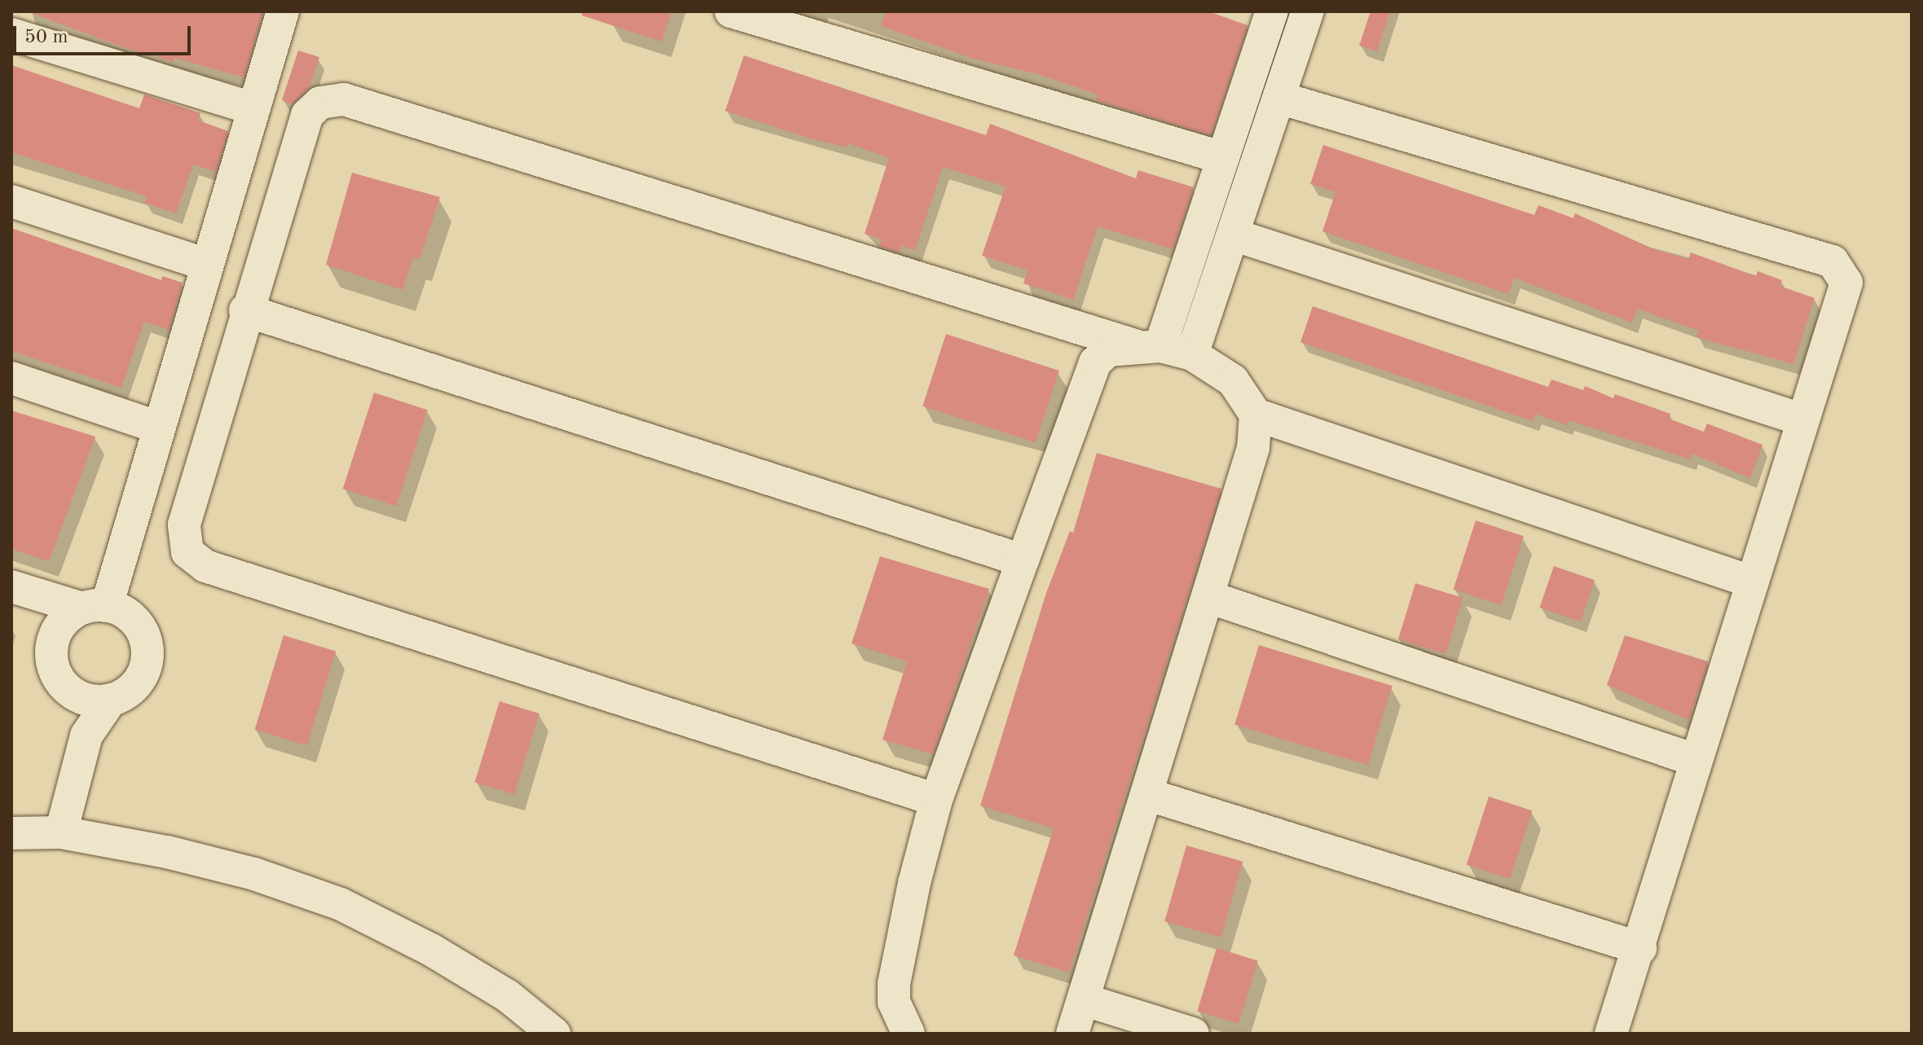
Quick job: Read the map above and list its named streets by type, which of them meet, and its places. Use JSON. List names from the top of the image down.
{
  "scale_bar": "50 m"
}
